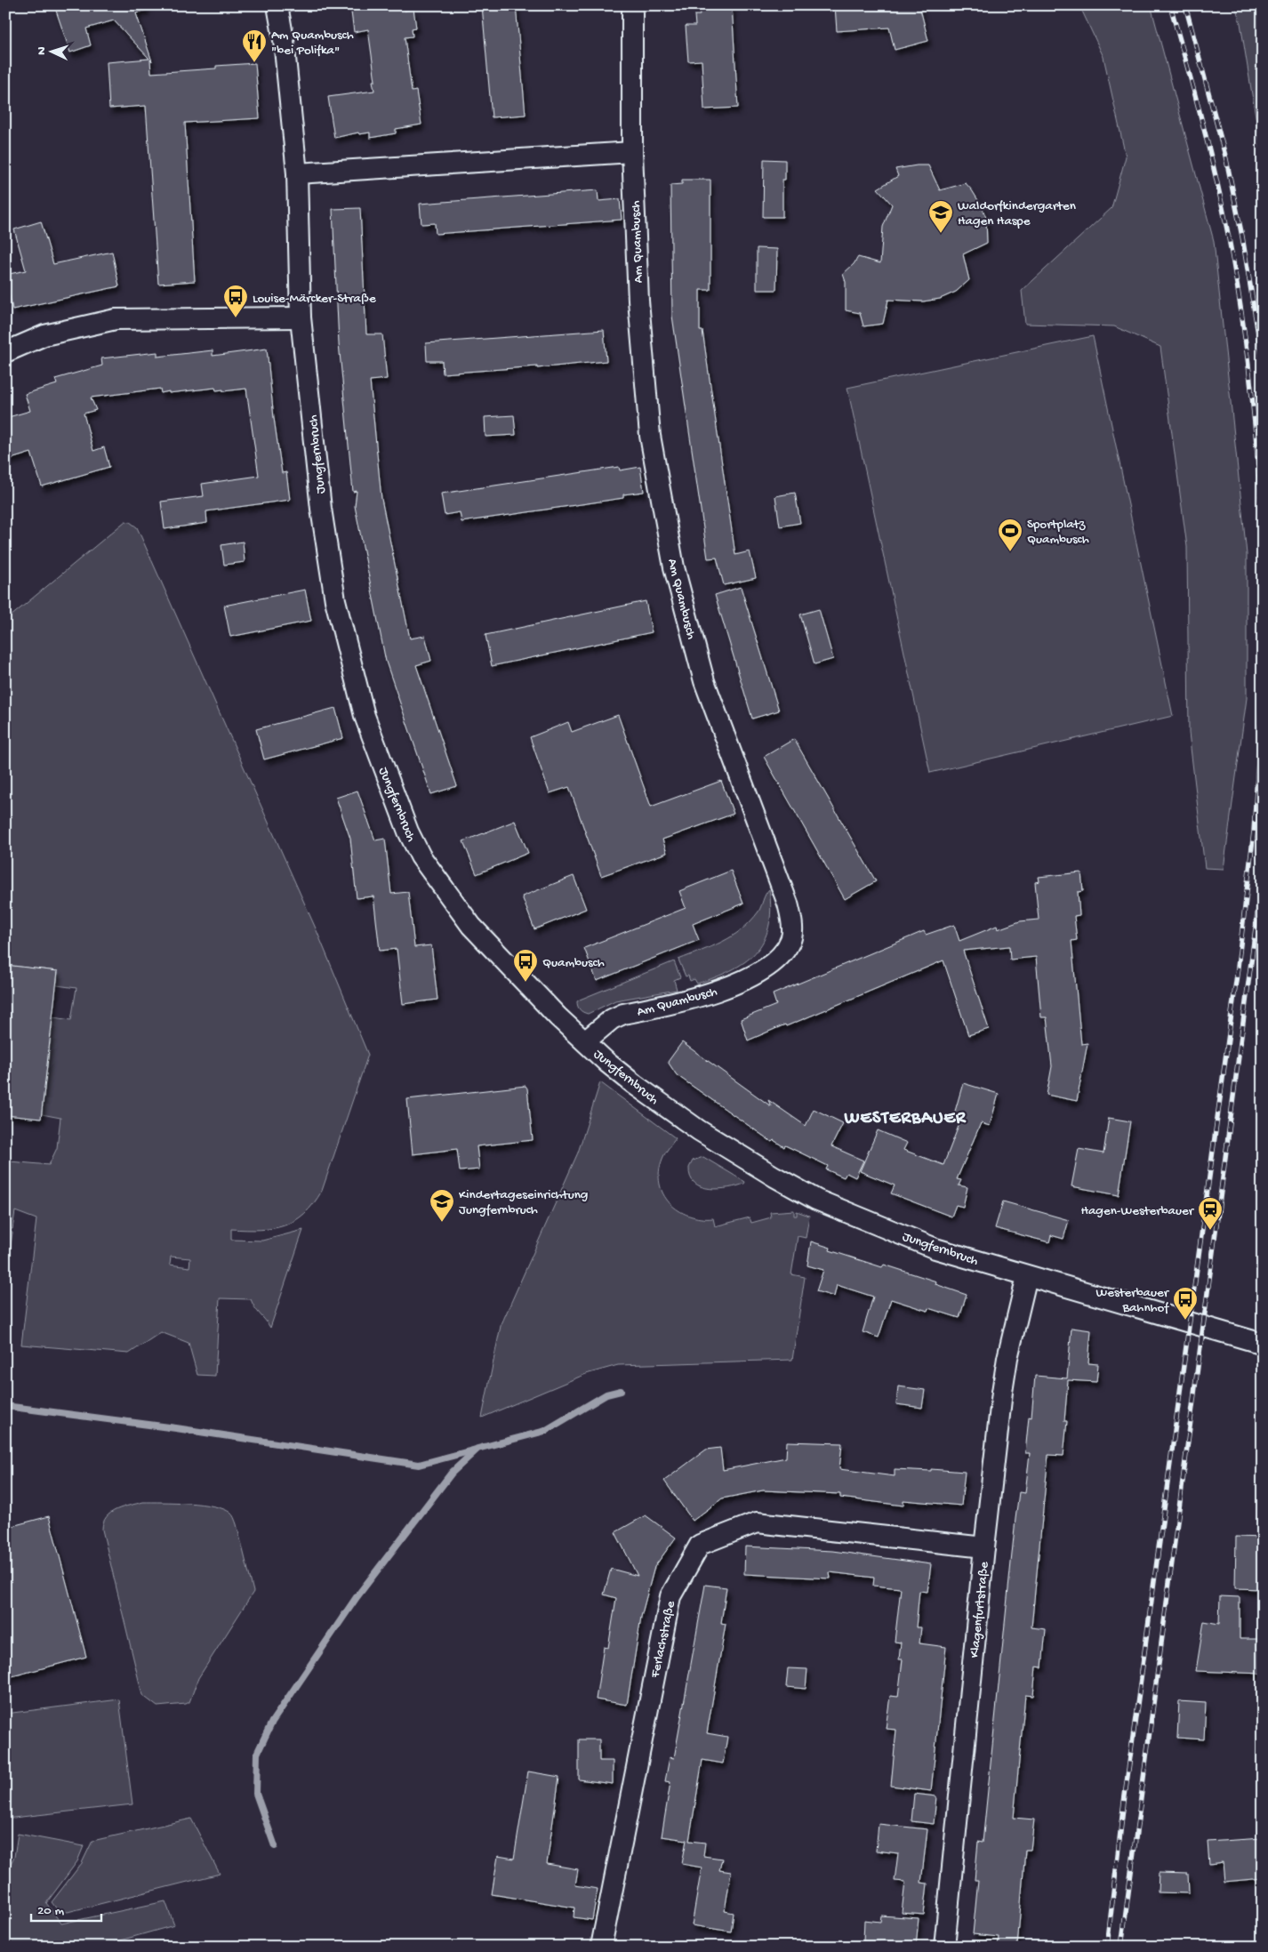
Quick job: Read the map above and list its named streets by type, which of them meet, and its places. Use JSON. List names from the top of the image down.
{
  "streets": {
    "street": [
      "Am Quambusch",
      "Jungfernbruch",
      "Klagenfurtstraße",
      "Ferlachstraße"
    ]
  },
  "crossings": [
    ["Am Quambusch", "Jungfernbruch"],
    ["Jungfernbruch", "Klagenfurtstraße"],
    ["Klagenfurtstraße", "Ferlachstraße"]
  ],
  "districts": ["WESTERBAUER"],
  "places": {
    "restaurant": ["Am Quambusch \"bei Polifka\""],
    "school or university": ["Waldorfkindergarten Hagen Haspe", "Kindertageseinrichtung Jungfernbruch"],
    "bus stop": ["Louise-Märcker-Straße", "Quambusch", "Westerbauer Bahnhof"],
    "sports": ["Sportplatz Quambusch"],
    "station": ["Hagen-Westerbauer"]
  },
  "scale_bar": "20 m",
  "north": "left"
}
